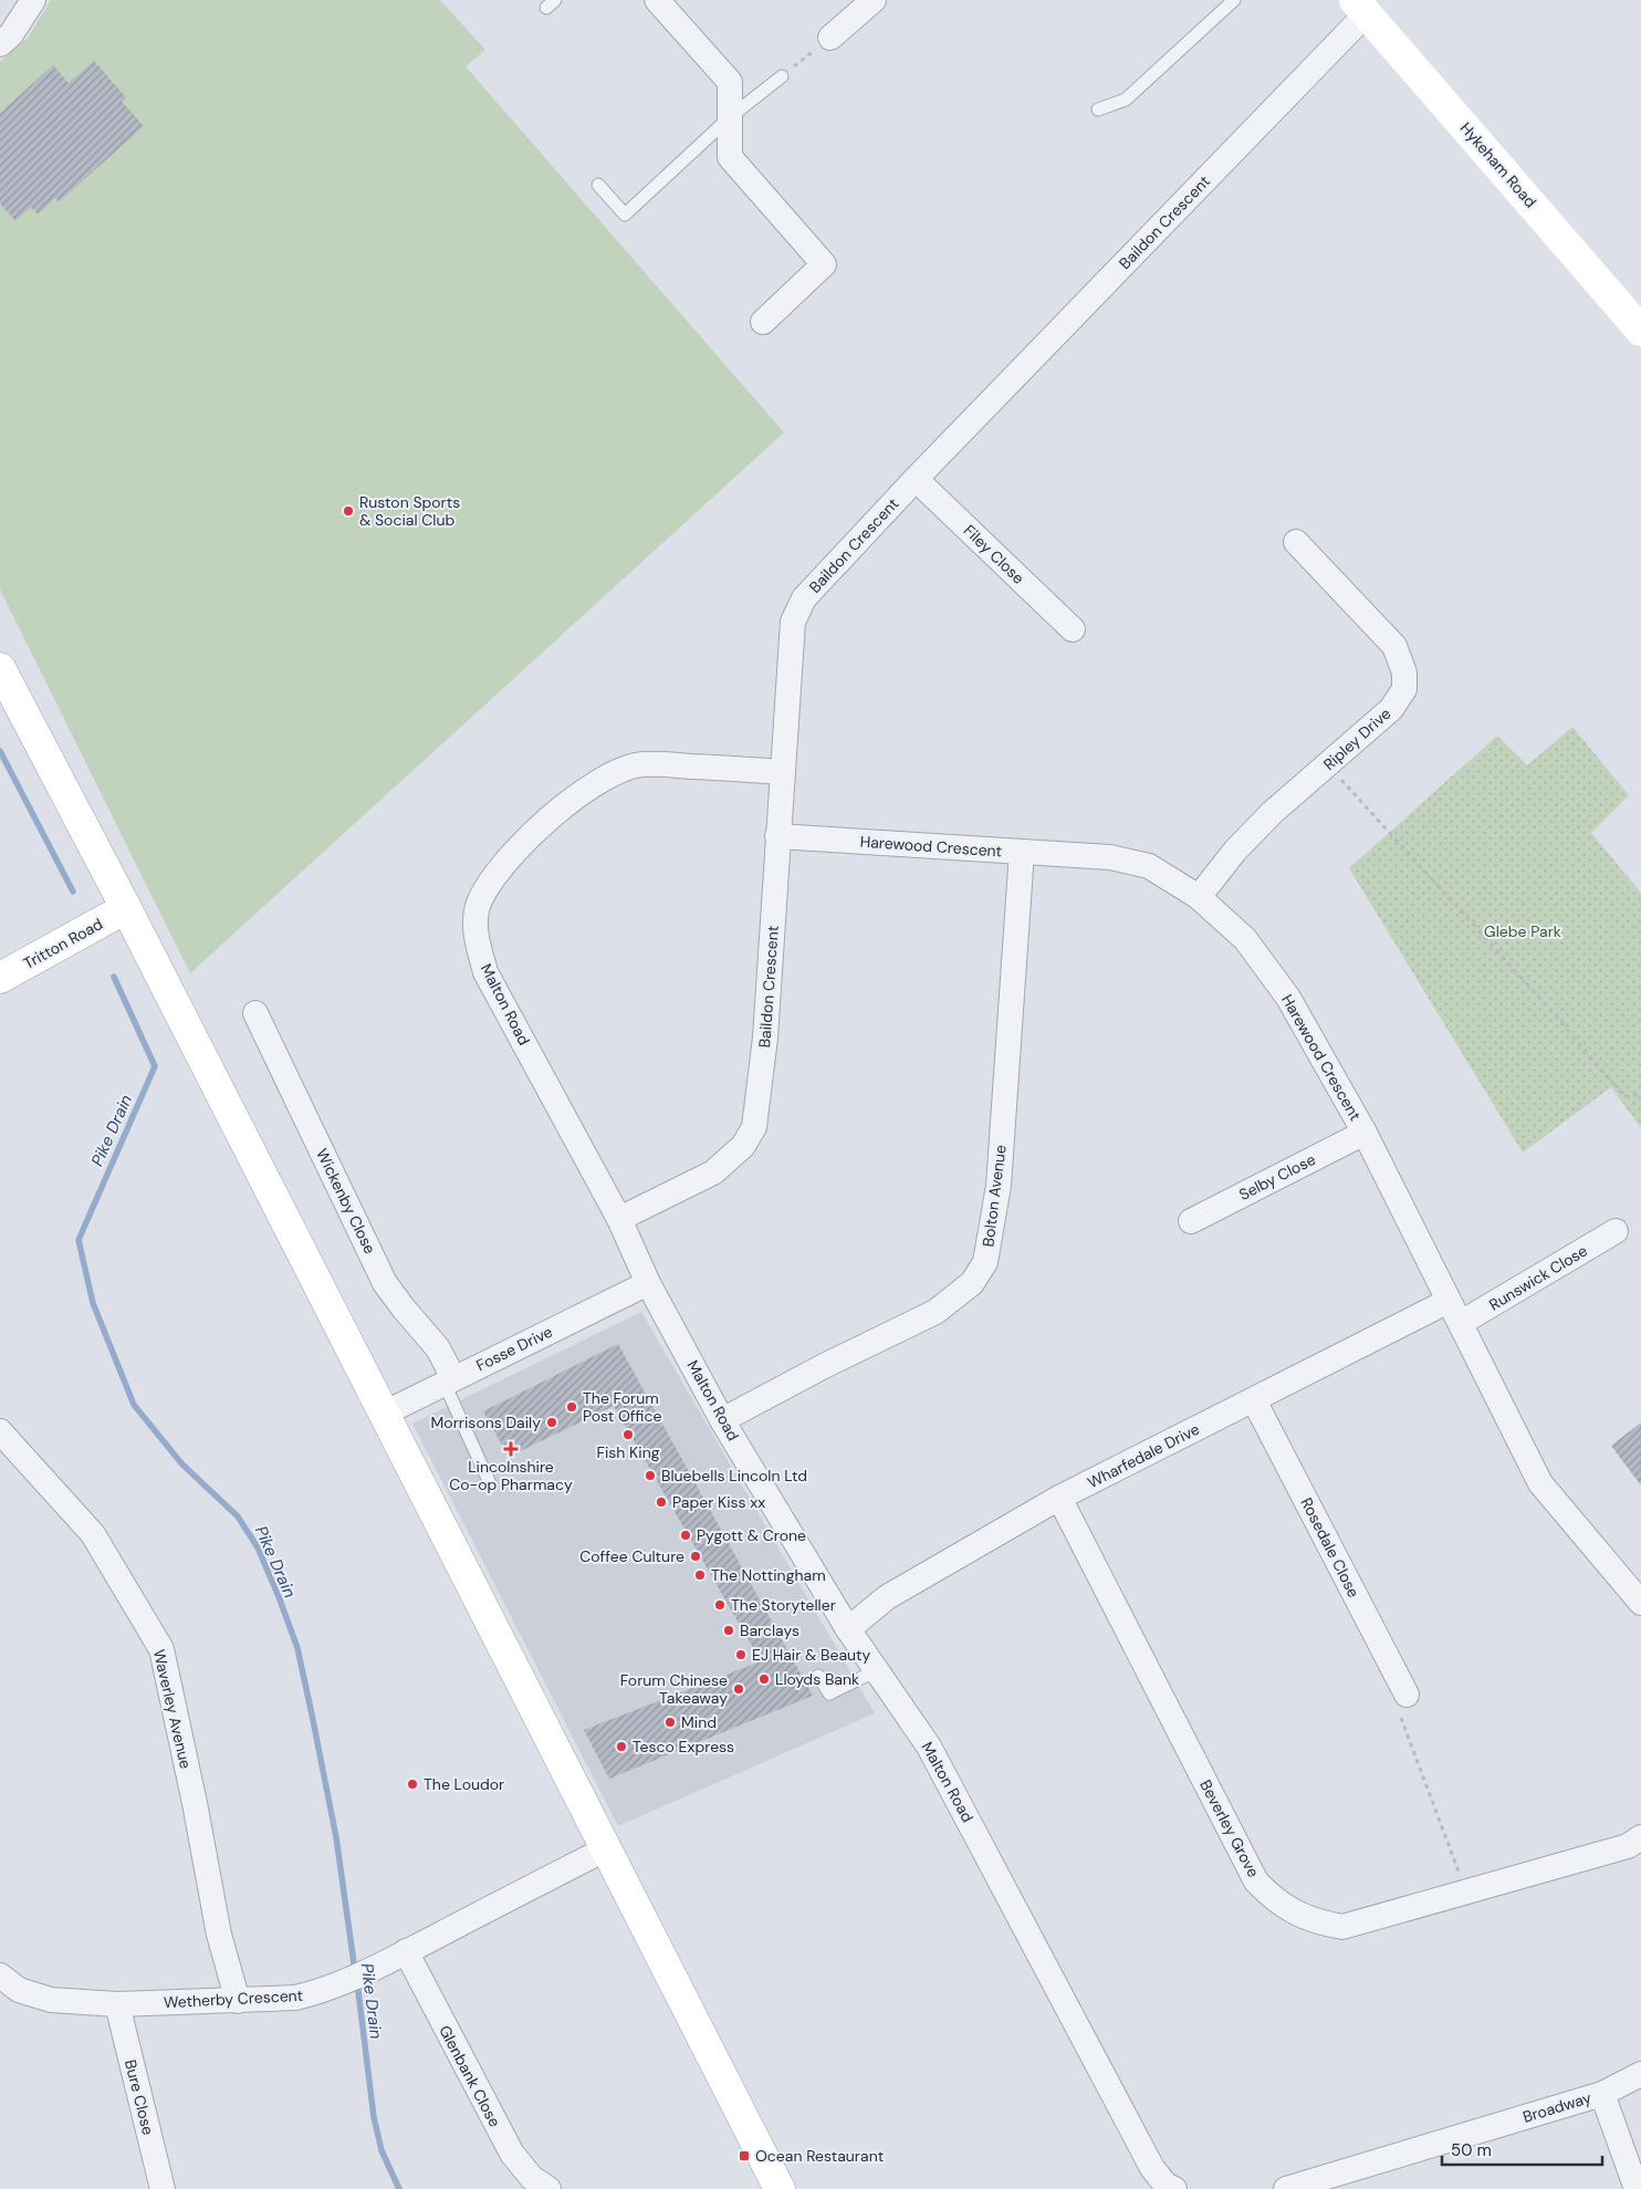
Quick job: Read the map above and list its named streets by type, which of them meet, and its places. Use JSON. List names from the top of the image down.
{
  "streets": {
    "main road": ["Hykeham Road", "Tritton Road"],
    "street": [
      "Baildon Crescent",
      "Filey Close",
      "Ripley Drive",
      "Harewood Crescent",
      "Malton Road",
      "Selby Close",
      "Bolton Avenue",
      "Wickenby Close",
      "Runswick Close",
      "Fosse Drive",
      "Wharfedale Drive",
      "Rosedale Close",
      "Waverley Avenue",
      "Beverley Grove",
      "Wetherby Crescent",
      "Glenbank Close",
      "Bure Close",
      "Broadway"
    ]
  },
  "crossings": [
    ["Hykeham Road", "Baildon Crescent"],
    ["Baildon Crescent", "Filey Close"],
    ["Baildon Crescent", "Harewood Crescent"],
    ["Baildon Crescent", "Malton Road"],
    ["Ripley Drive", "Harewood Crescent"],
    ["Harewood Crescent", "Selby Close"],
    ["Harewood Crescent", "Bolton Avenue"],
    ["Harewood Crescent", "Runswick Close"],
    ["Harewood Crescent", "Wharfedale Drive"],
    ["Malton Road", "Bolton Avenue"],
    ["Malton Road", "Fosse Drive"],
    ["Malton Road", "Wharfedale Drive"],
    ["Wickenby Close", "Fosse Drive"],
    ["Wharfedale Drive", "Rosedale Close"],
    ["Wharfedale Drive", "Beverley Grove"],
    ["Waverley Avenue", "Wetherby Crescent"],
    ["Wetherby Crescent", "Glenbank Close"],
    ["Wetherby Crescent", "Bure Close"]
  ],
  "water": ["Pike Drain"],
  "parks": ["Glebe Park"],
  "places": {
    "other": [
      "Ruston Sports & Social Club",
      "The Forum Post Office",
      "Morrisons Daily",
      "Fish King",
      "Bluebells Lincoln Ltd",
      "Paper Kiss xx",
      "Pygott & Crone",
      "Coffee Culture",
      "The Nottingham",
      "The Storyteller",
      "Barclays",
      "EJ Hair & Beauty",
      "Lloyds Bank",
      "Forum Chinese Takeaway",
      "Mind",
      "Tesco Express",
      "The Loudor"
    ],
    "health": ["Lincolnshire Co-op Pharmacy"],
    "transit": ["Ocean Restaurant"]
  },
  "scale_bar": "50 m"
}
